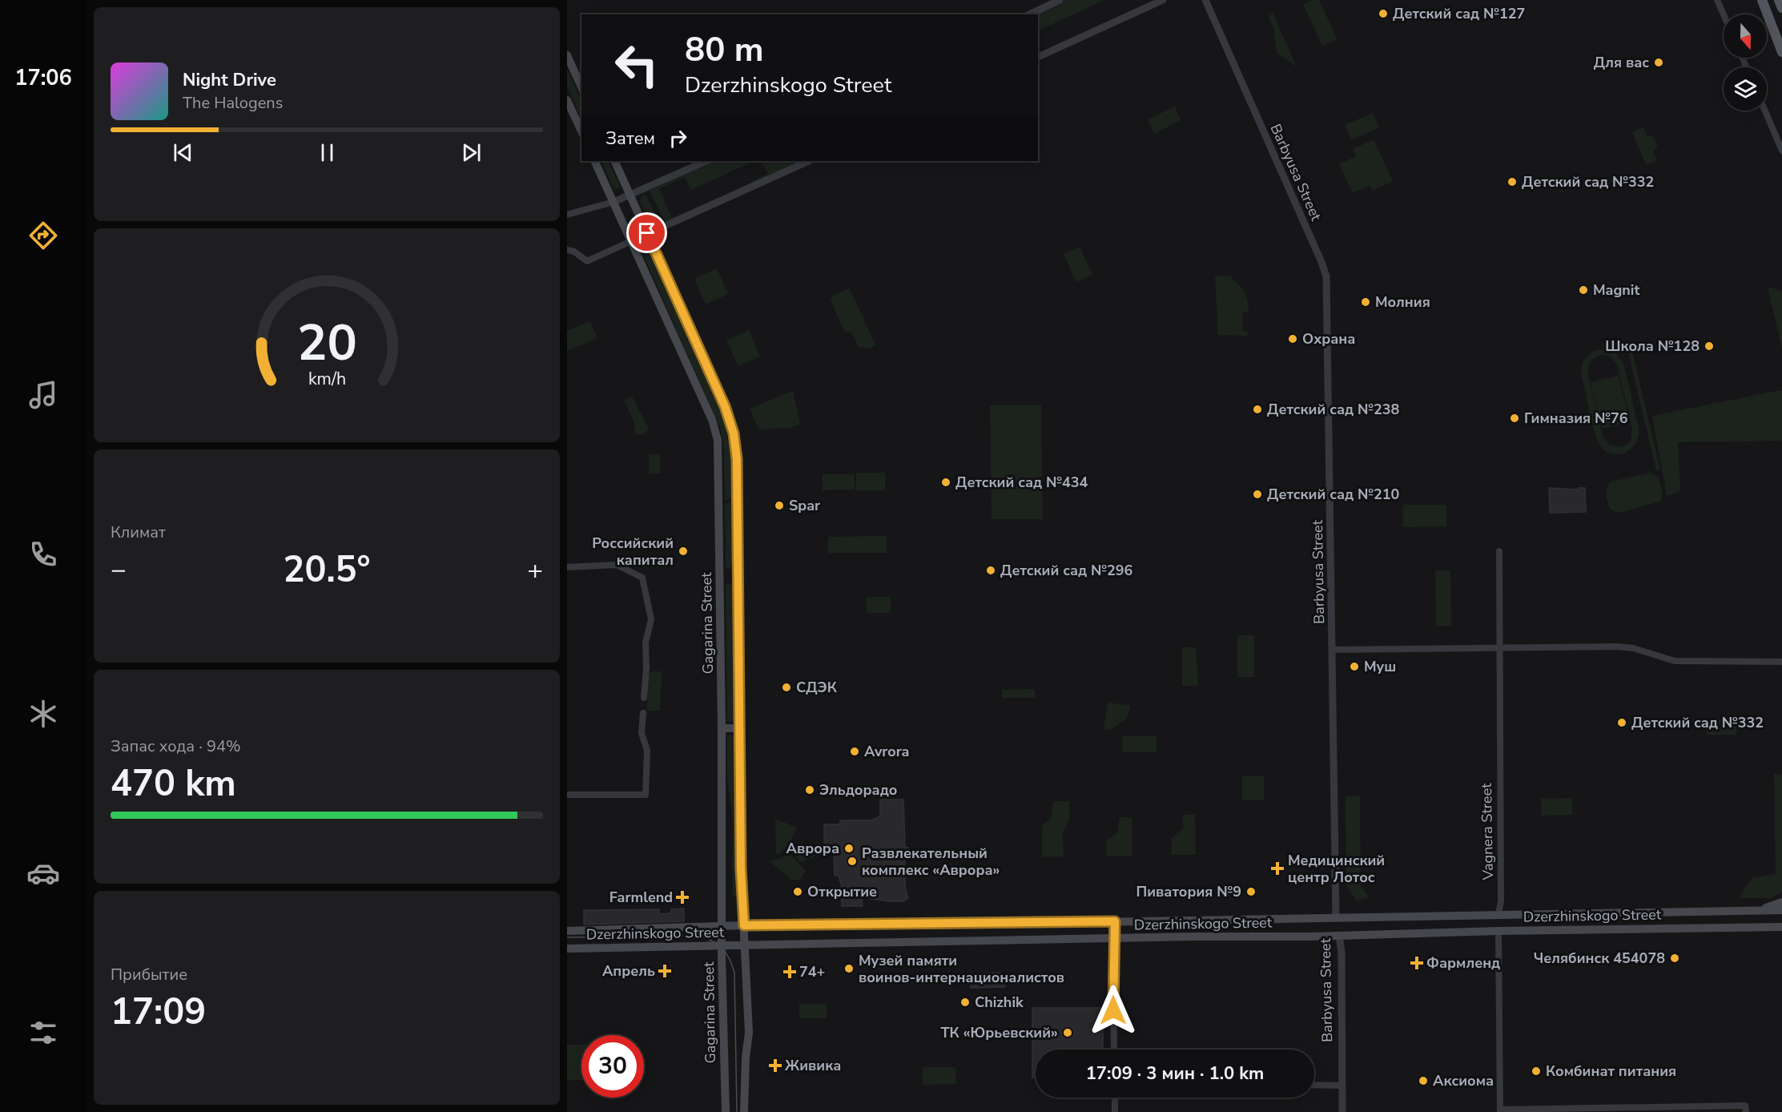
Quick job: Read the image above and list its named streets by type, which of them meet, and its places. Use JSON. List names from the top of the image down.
{
  "streets": {
    "main road": [
      "Barbyusa Street",
      "Gagarina Street",
      "Vagnera Street",
      "Dzerzhinskogo Street"
    ]
  },
  "crossings": [
    ["Barbyusa Street", "Dzerzhinskogo Street"],
    ["Gagarina Street", "Dzerzhinskogo Street"],
    ["Vagnera Street", "Dzerzhinskogo Street"]
  ],
  "places": {
    "other": [
      "Детский сад №127",
      "Для вас",
      "Детский сад №332",
      "Magnit",
      "Молния",
      "Охрана",
      "Школа №128",
      "Детский сад №238",
      "Гимназия №76",
      "Детский сад №434",
      "Детский сад №210",
      "Spar",
      "Российский капитал",
      "Детский сад №296",
      "Муш",
      "СДЭК",
      "Детский cад №332",
      "Avrora",
      "Эльдорадо",
      "Аврора",
      "Развлекательный комплекс «Аврора»",
      "Открытие",
      "Пиватория №9",
      "Челябинск 454078",
      "Музей памяти воинов-интернационалистов",
      "Chizhik",
      "ТК «Юрьевский»",
      "Комбинат питания",
      "Аксиома"
    ],
    "health": [
      "Медицинский центр Лотос",
      "Farmlend",
      "Фармленд",
      "Апрель",
      "74+",
      "Живика"
    ]
  },
  "north": "bottom",
  "page": {
    "tabs": "17:06",
    "turn": ["80 m", "Dzerzhinskogo Street"],
    "song": ["Night Drive", "The Halogens"],
    "then": "Затем",
    "tile": [
      "Климат",
      ["Запас хода · 94%", "470 km"],
      ["Прибытие", "17:09"]
    ],
    "heat": ["−", "20.5°", "+"],
    "limit": "30",
    "trip": "17:09 · 3 мин · 1.0 km",
    "gauge": ["20", "km/h"]
  }
}
